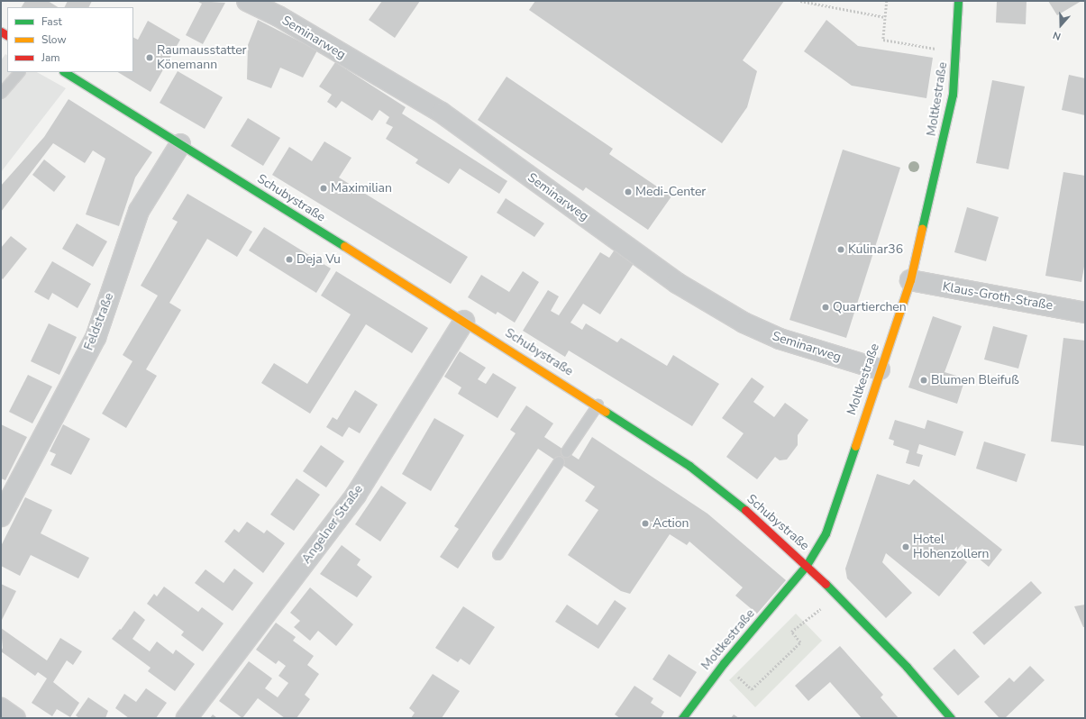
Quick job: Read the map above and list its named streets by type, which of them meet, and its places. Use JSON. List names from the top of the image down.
{
  "streets": {
    "street": [
      "Seminarweg",
      "Moltkestraße",
      "Schubystraße",
      "Klaus-Groth-Straße",
      "Feldstraße",
      "Angelner Straße"
    ]
  },
  "crossings": [
    ["Seminarweg", "Moltkestraße"],
    ["Moltkestraße", "Schubystraße"],
    ["Moltkestraße", "Klaus-Groth-Straße"],
    ["Schubystraße", "Feldstraße"],
    ["Schubystraße", "Angelner Straße"]
  ],
  "places": [
    "Raumausstatter Könemann",
    "Maximilian",
    "Medi-Center",
    "Kulinar36",
    "Deja Vu",
    "Quartierchen",
    "Blumen Bleifuß",
    "Action",
    "Hotel Hohenzollern"
  ],
  "legend": ["Fast", "Slow", "Jam"],
  "north": "bottom"
}
